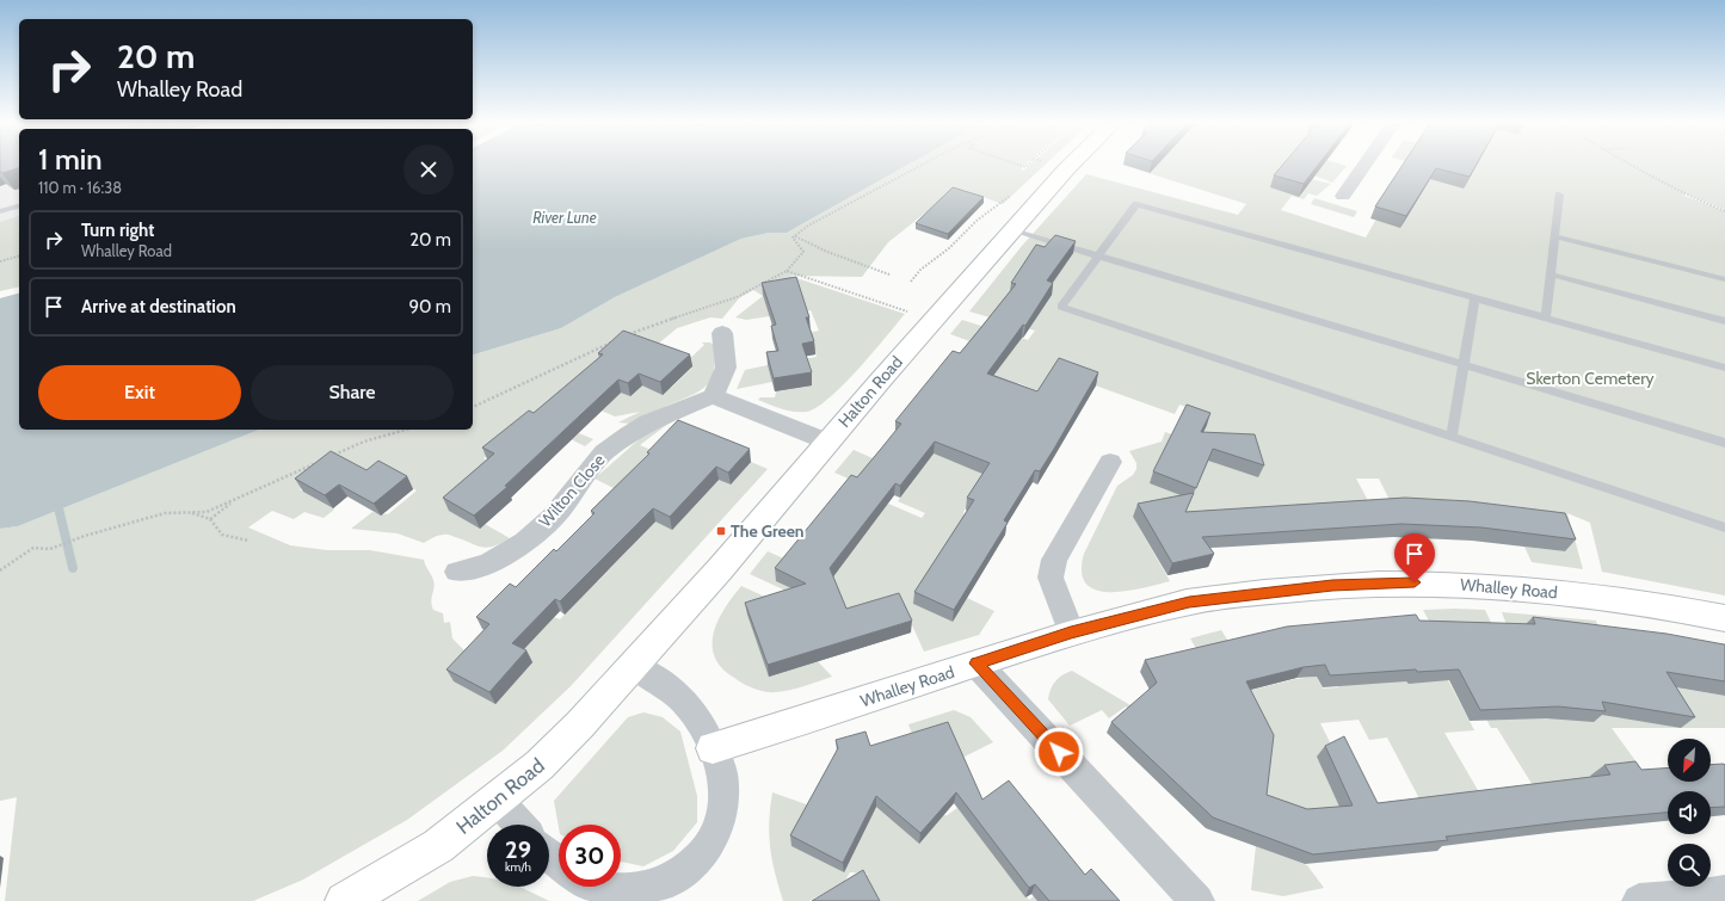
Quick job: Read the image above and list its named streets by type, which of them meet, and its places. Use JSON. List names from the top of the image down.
{
  "streets": {
    "street": ["Halton Road", "Wilton Close", "Whalley Road"]
  },
  "water": ["River Lune"],
  "parks": ["Skerton Cemetery"],
  "places": {
    "transit": ["The Green"]
  },
  "north": "bottom left",
  "page": {
    "turn": ["20 m", "Whalley Road"],
    "heading": ["1 min", "110 m · 16:38"],
    "list": [
      {
        "name": "Turn right",
        "note": "Whalley Road",
        "value": "20 m"
      },
      {
        "name": "Arrive at destination",
        "value": "90 m"
      }
    ],
    "buttons": ["Exit", "Share"],
    "speed": "29 km/h",
    "limit": "30"
  }
}
